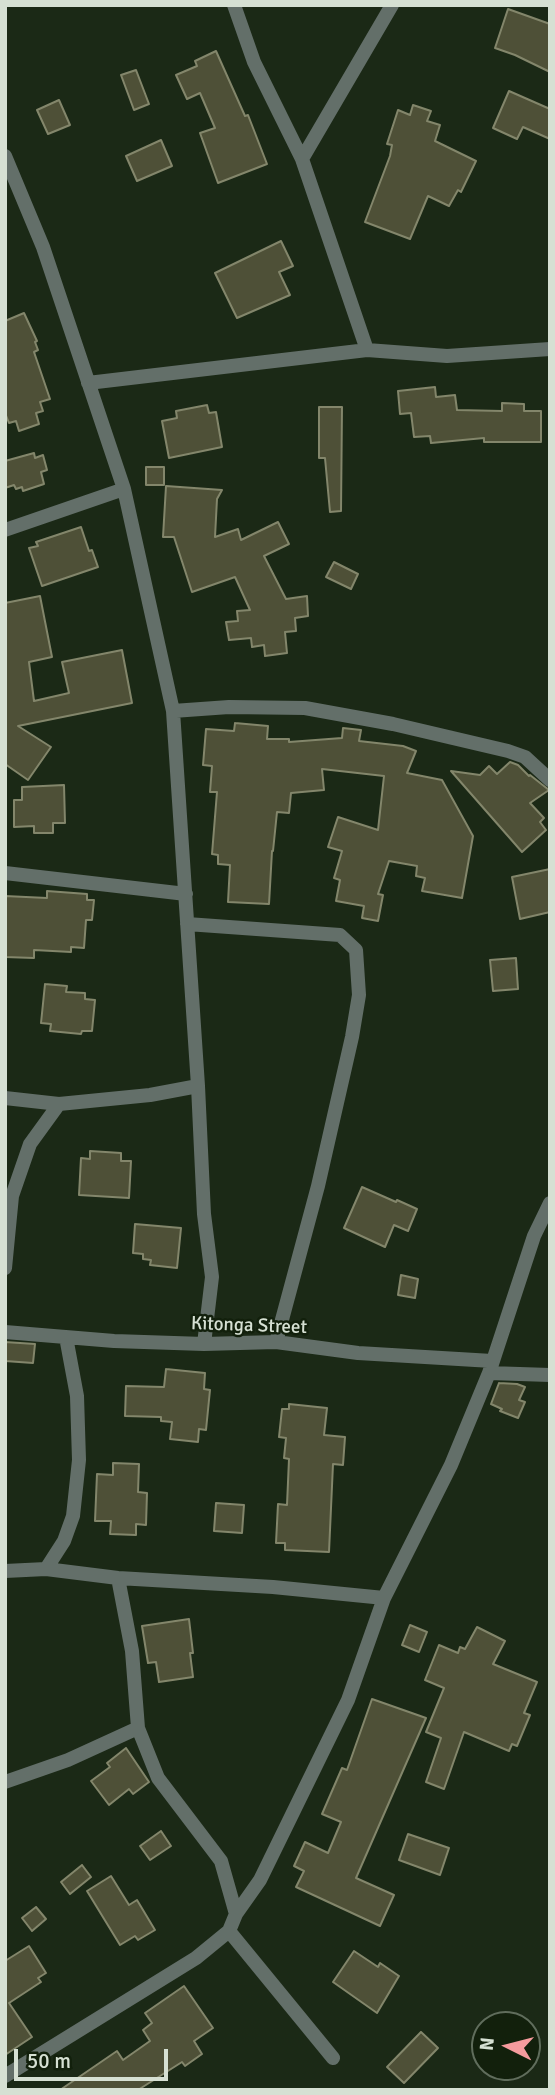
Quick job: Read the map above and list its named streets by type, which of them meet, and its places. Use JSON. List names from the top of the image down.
{
  "streets": {
    "street": ["Kitonga Street"]
  },
  "scale_bar": "50 m",
  "north": "left"
}
